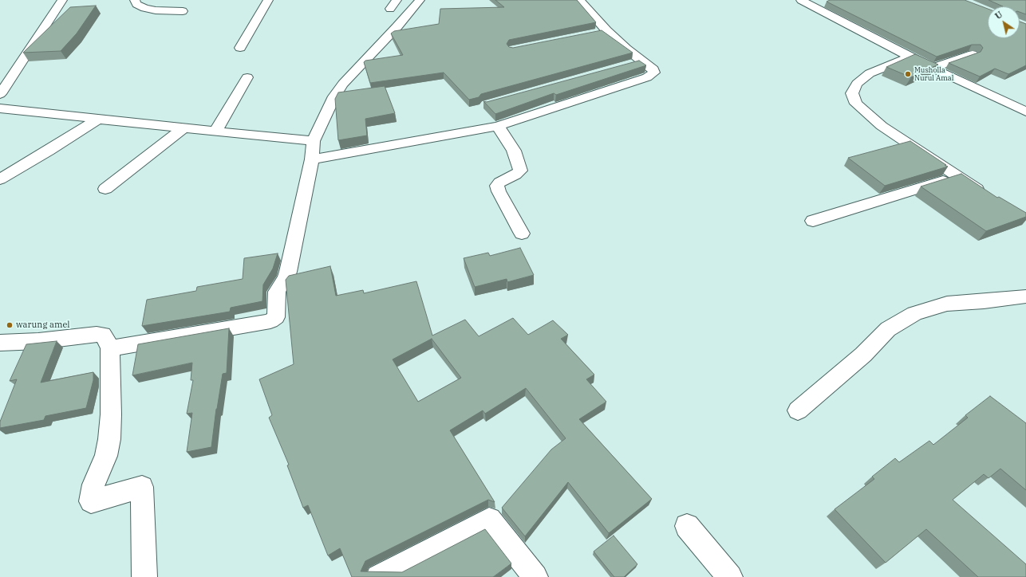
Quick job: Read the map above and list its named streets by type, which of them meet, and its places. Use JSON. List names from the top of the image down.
{
  "places": ["Musholla Nurul Amal", "warung amel"],
  "north": "top left"
}
